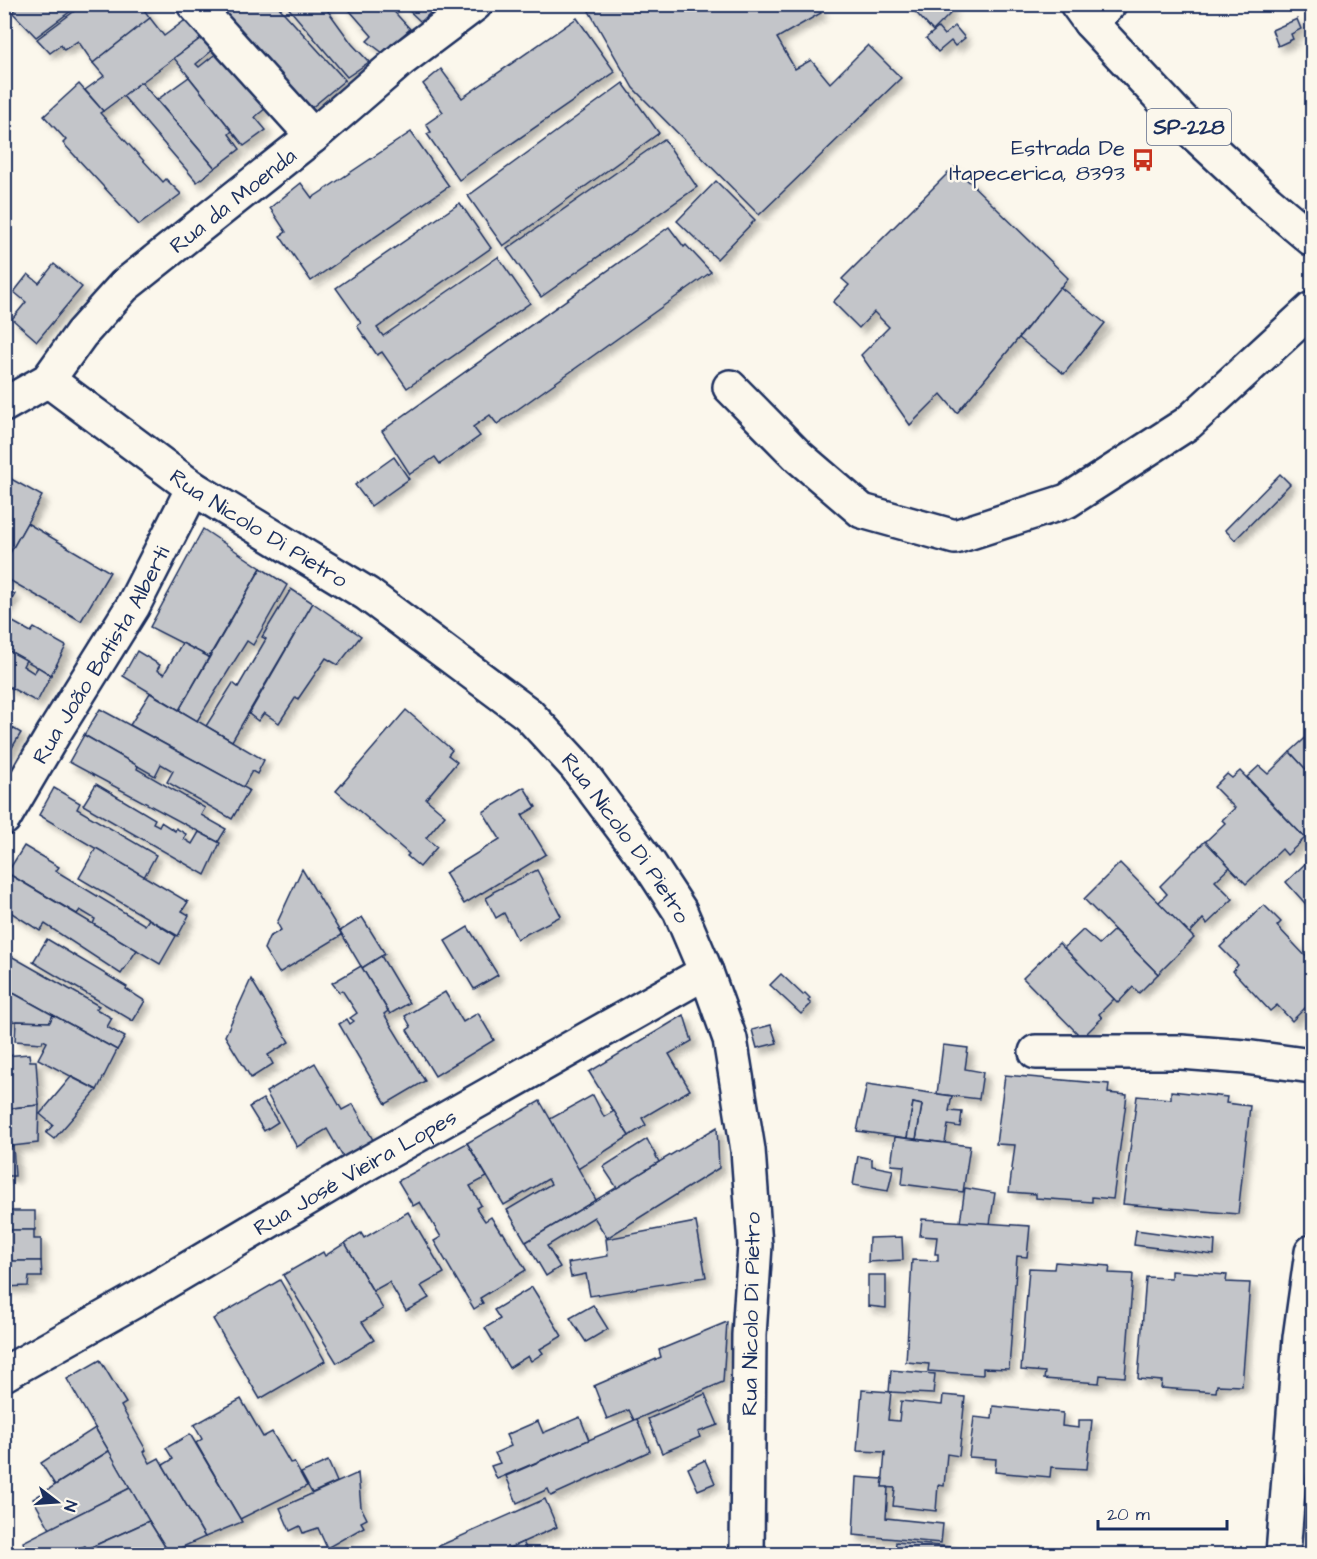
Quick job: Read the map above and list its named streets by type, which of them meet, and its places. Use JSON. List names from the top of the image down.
{
  "streets": {
    "street": [
      "SP-228",
      "Rua da Moenda",
      "Rua Nicolo Di Pietro",
      "Rua João Batista Alberti",
      "Rua José Vieira Lopes"
    ]
  },
  "crossings": [
    ["Rua da Moenda", "Rua Nicolo Di Pietro"],
    ["Rua Nicolo Di Pietro", "Rua João Batista Alberti"],
    ["Rua Nicolo Di Pietro", "Rua José Vieira Lopes"]
  ],
  "places": {
    "bus stop": ["Estrada De Itapecerica, 8393"]
  },
  "scale_bar": "20 m",
  "north": "right"
}
